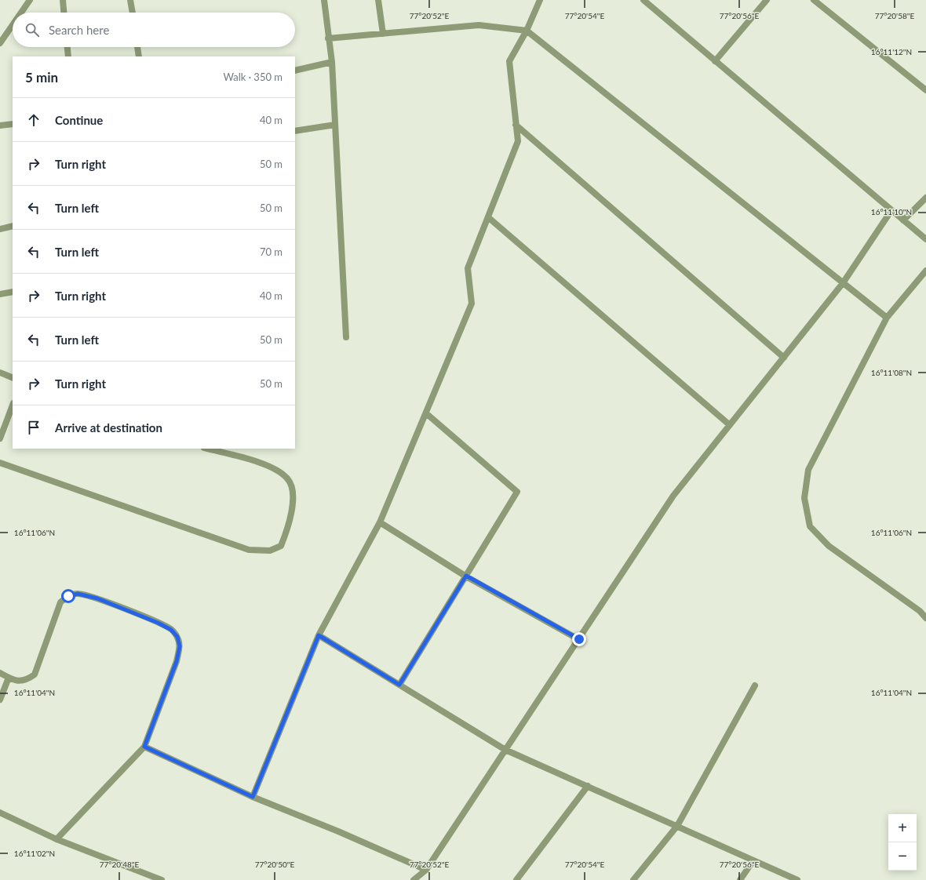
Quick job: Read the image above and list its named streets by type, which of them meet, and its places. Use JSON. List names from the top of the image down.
{
  "page": {
    "search": "Search here",
    "heading": ["5 min", "Walk · 350 m"],
    "list": [
      ["Continue", "40 m"],
      ["Turn right", "50 m"],
      ["Turn left", "50 m"],
      ["Turn left", "70 m"],
      ["Turn right", "40 m"],
      ["Turn left", "50 m"],
      ["Turn right", "50 m"],
      "Arrive at destination"
    ],
    "map_buttons": ["+", "−"]
  },
  "coordinates": [
    "77°20'52\"E",
    "77°20'54\"E",
    "77°20'56\"E",
    "77°20'58\"E",
    "16°11'12\"N",
    "16°11'10\"N",
    "16°11'08\"N",
    "16°11'06\"N",
    "16°11'04\"N",
    "16°11'02\"N",
    "77°20'48\"E",
    "77°20'50\"E"
  ]
}
